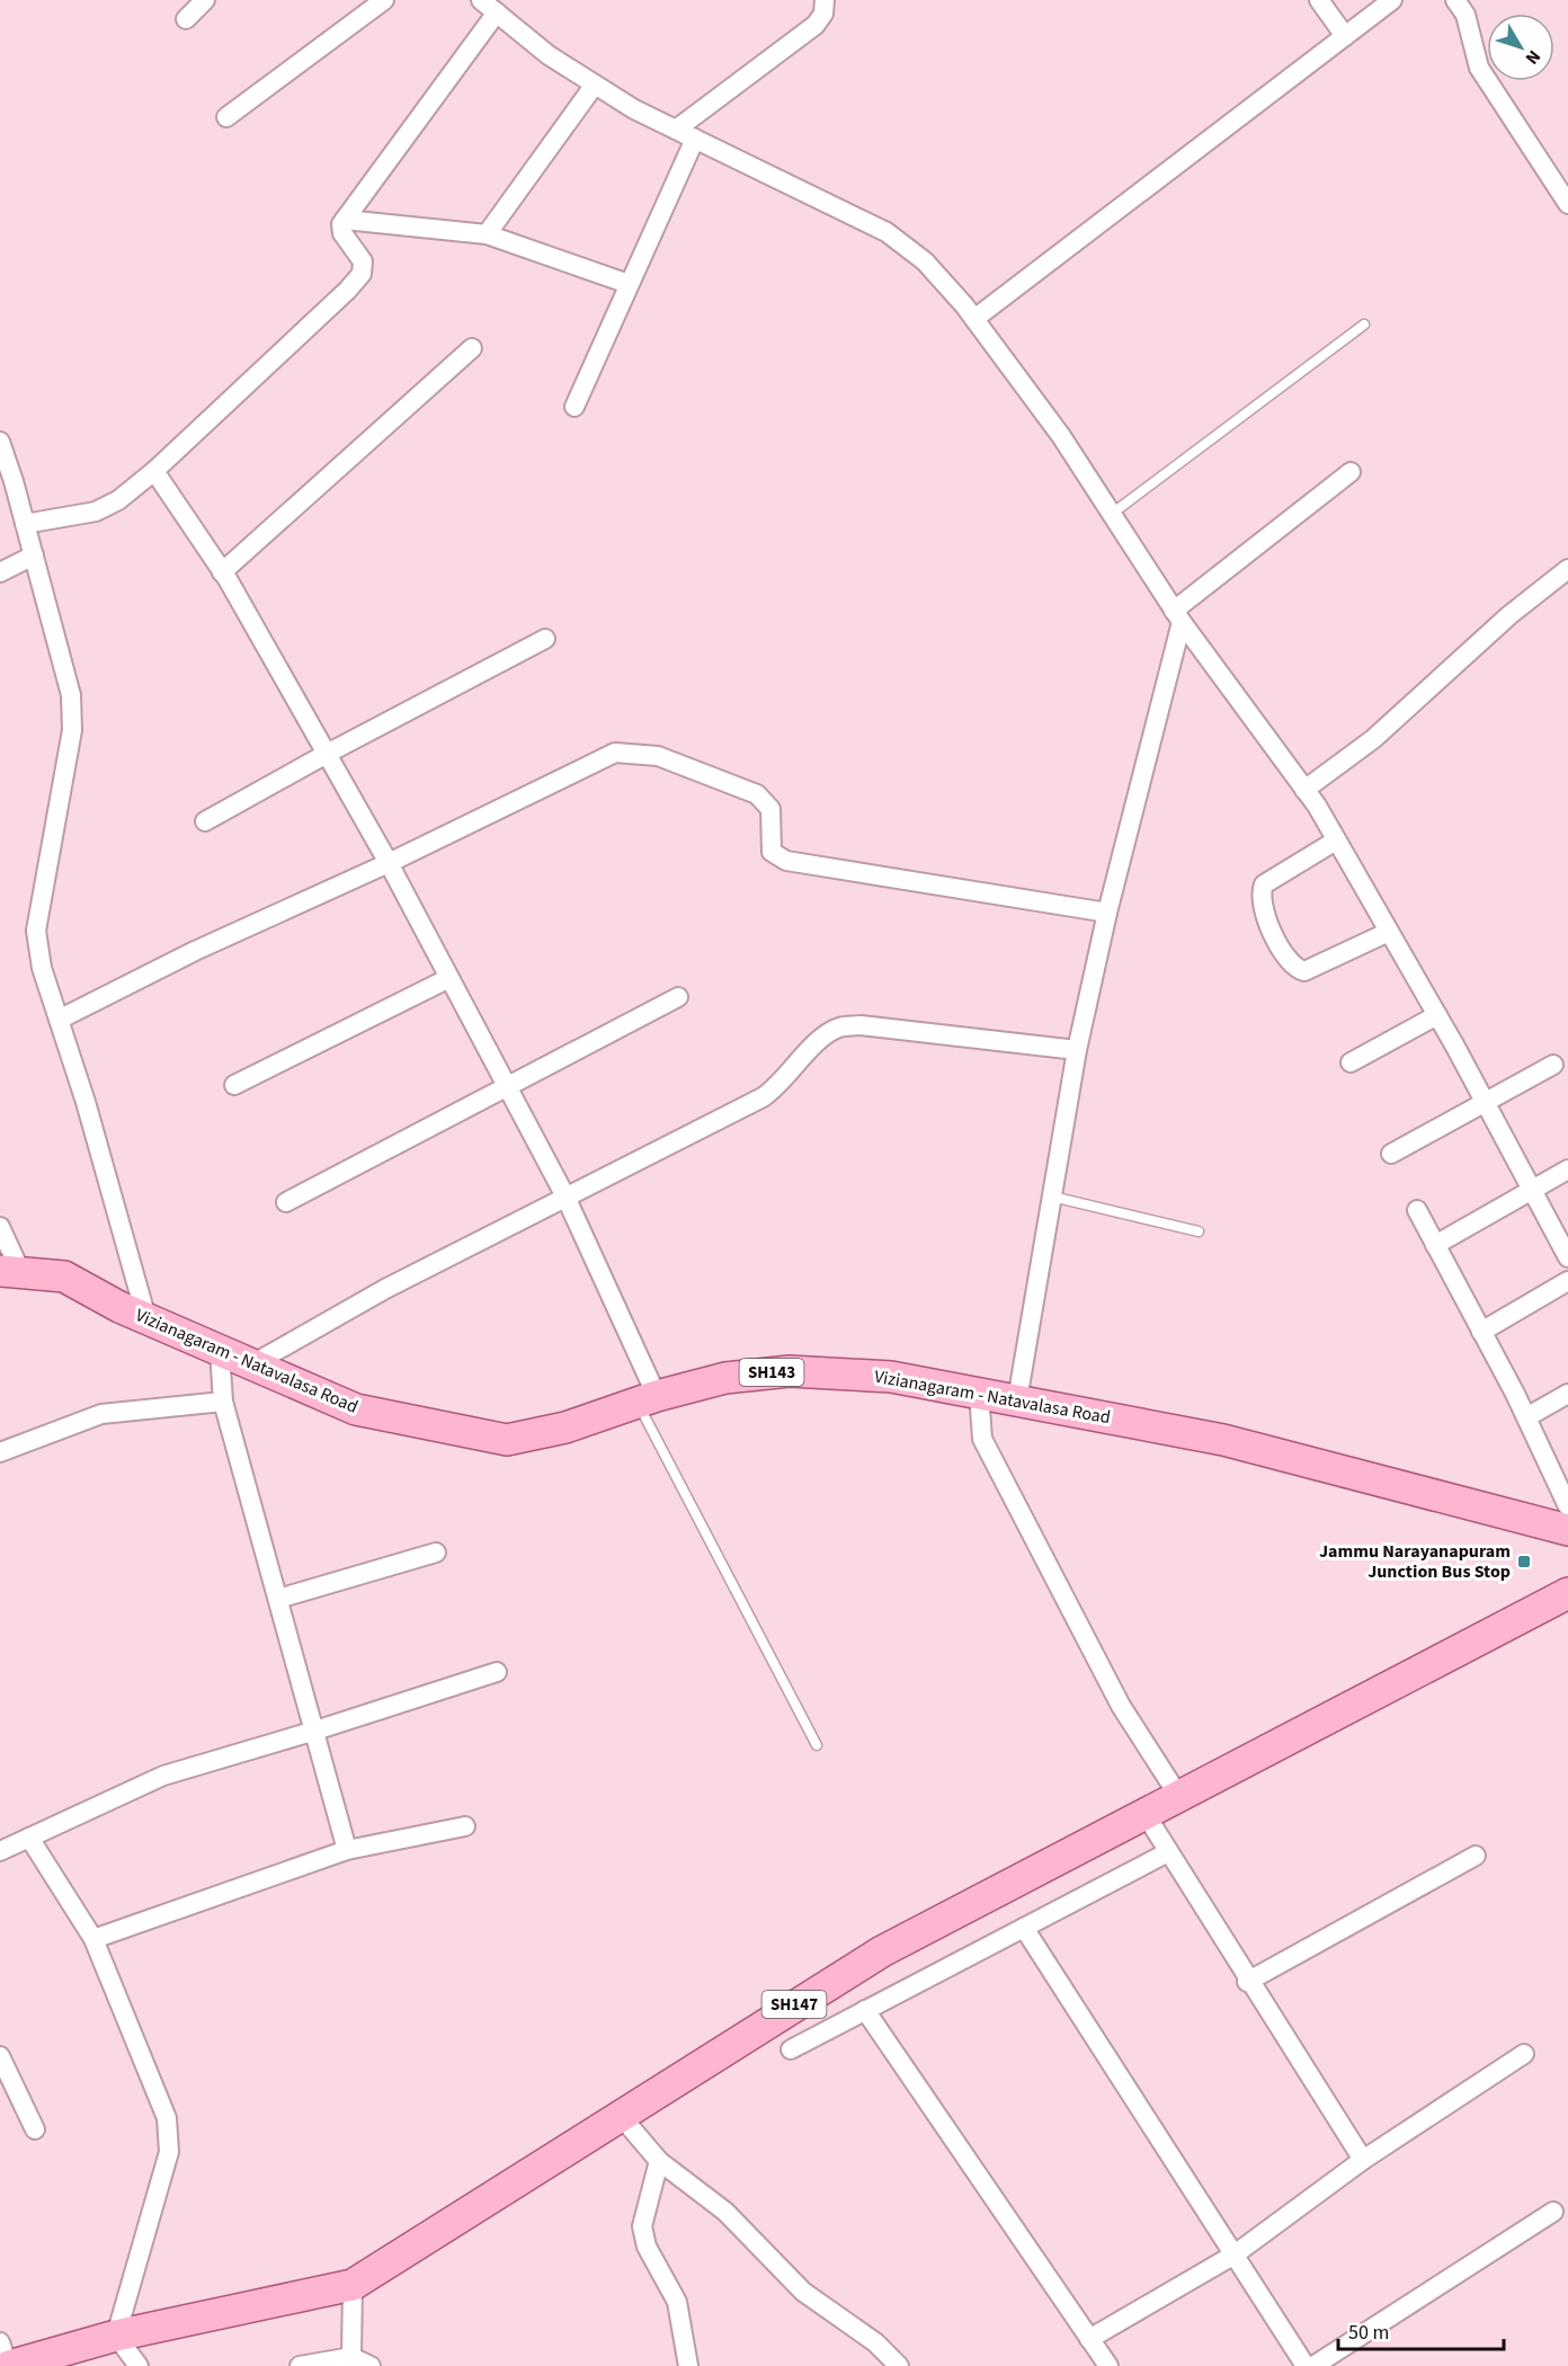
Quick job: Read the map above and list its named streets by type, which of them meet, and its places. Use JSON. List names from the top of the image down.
{
  "streets": {
    "main road": ["Vizianagaram - Natavalasa Road", "SH143", "SH147"]
  },
  "places": {
    "transit": ["Jammu Narayanapuram Junction Bus Stop"]
  },
  "scale_bar": "50 m",
  "north": "bottom right"
}
